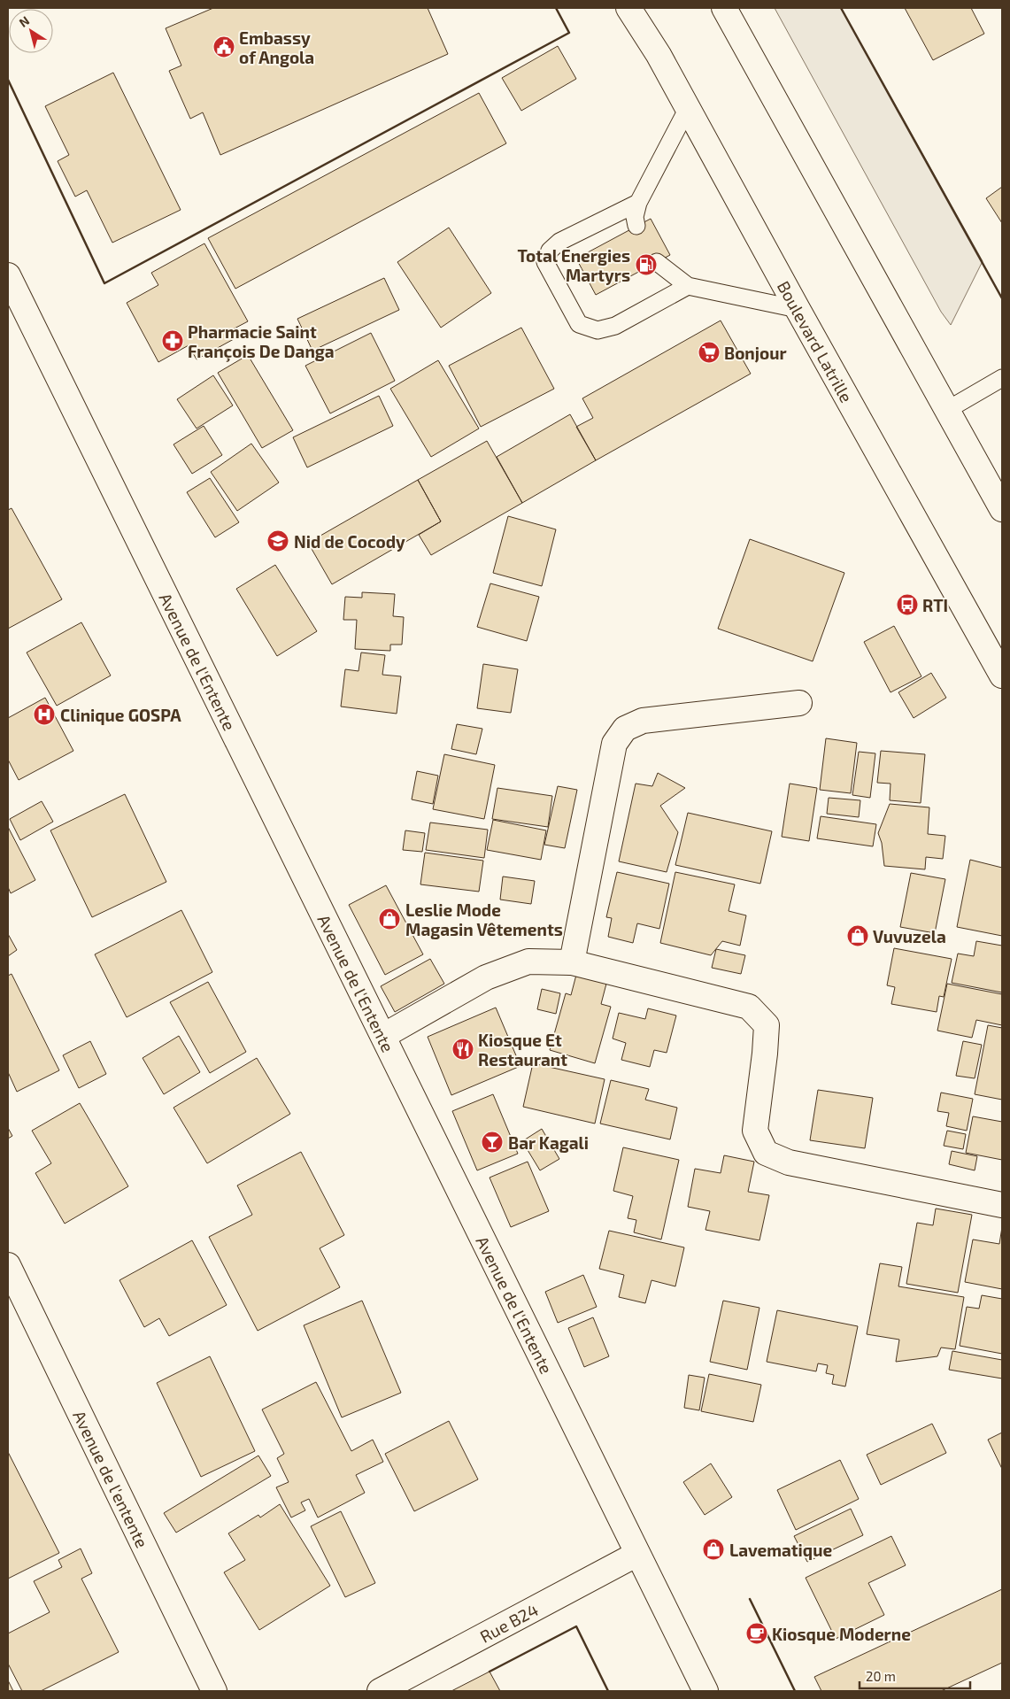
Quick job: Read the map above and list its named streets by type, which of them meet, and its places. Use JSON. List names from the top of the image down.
{
  "streets": {
    "street": [
      "Boulevard Latrille",
      "Avenue de l'Entente",
      "Avenue de l'entente",
      "Rue B24"
    ]
  },
  "crossings": [
    ["Avenue de l'Entente", "Rue B24"]
  ],
  "places": {
    "public building": ["Embassy of Angola"],
    "fuel station": ["Total Energies Martyrs"],
    "pharmacy": ["Pharmacie Saint François De Danga"],
    "supermarket": ["Bonjour"],
    "school or university": ["Nid de Cocody"],
    "bus stop": ["RTI"],
    "hospital": ["Clinique GOSPA"],
    "shop": ["Leslie Mode Magasin Vêtements", "Vuvuzela", "Lavematique"],
    "restaurant": ["Kiosque Et Restaurant"],
    "bar": ["Bar Kagali"],
    "cafe": ["Kiosque Moderne"]
  },
  "scale_bar": "20 m",
  "north": "top left"
}
